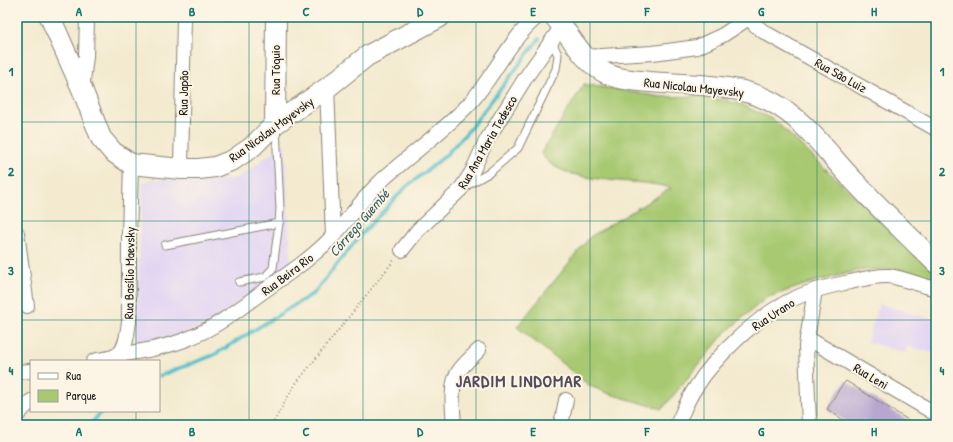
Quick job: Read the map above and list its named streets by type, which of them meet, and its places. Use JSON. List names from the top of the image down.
{
  "streets": {
    "street": [
      "Rua Tóquio",
      "Rua São Luiz",
      "Rua Nicolau Mayevsky",
      "Rua Japão",
      "Rua Ana Maria Tedesco",
      "Rua Basílio Maevsky",
      "Rua Beira Rio",
      "Rua Urano",
      "Rua Leni"
    ]
  },
  "crossings": [
    ["Rua Tóquio", "Rua Nicolau Mayevsky"],
    ["Rua Nicolau Mayevsky", "Rua Japão"],
    ["Rua Nicolau Mayevsky", "Rua Ana Maria Tedesco"],
    ["Rua Nicolau Mayevsky", "Rua Basílio Maevsky"],
    ["Rua Basílio Maevsky", "Rua Beira Rio"]
  ],
  "districts": ["JARDIM LINDOMAR"],
  "water": ["Córrego Guembé"],
  "legend": ["Rua", "Parque"],
  "grid": {
    "columns": [
      "A",
      "B",
      "C",
      "D",
      "E",
      "F",
      "G",
      "H"
    ],
    "rows": [
      "1",
      "2",
      "3",
      "4"
    ]
  }
}
